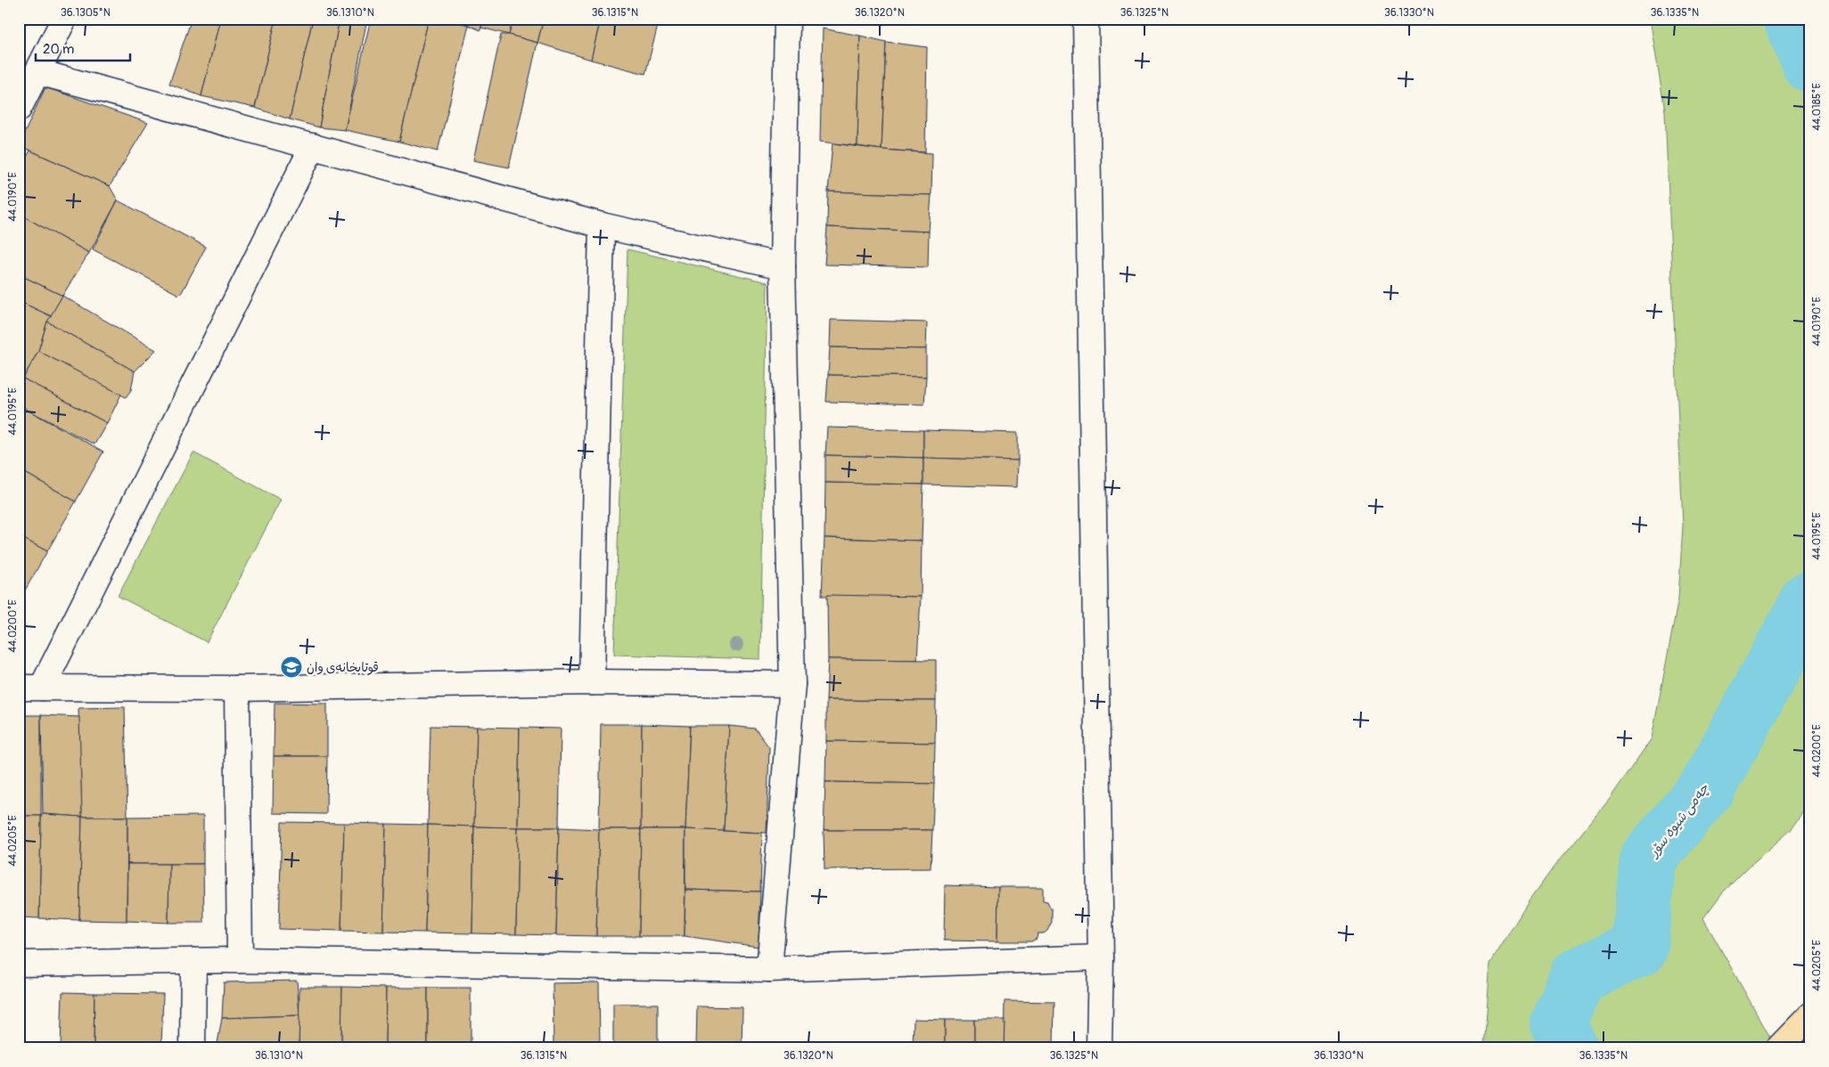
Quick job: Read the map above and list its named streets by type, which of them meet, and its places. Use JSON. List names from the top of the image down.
{
  "water": ["چەمی شیوە سۆر"],
  "places": {
    "school or university": ["قوتابخانەی وان"]
  },
  "scale_bar": "20 m",
  "coordinates": [
    "36.1305°N",
    "36.1310°N",
    "36.1315°N",
    "36.1320°N",
    "36.1325°N",
    "36.1330°N",
    "36.1335°N",
    "44.0185°E",
    "44.0190°E",
    "44.0195°E",
    "44.0200°E",
    "44.0205°E"
  ]
}
